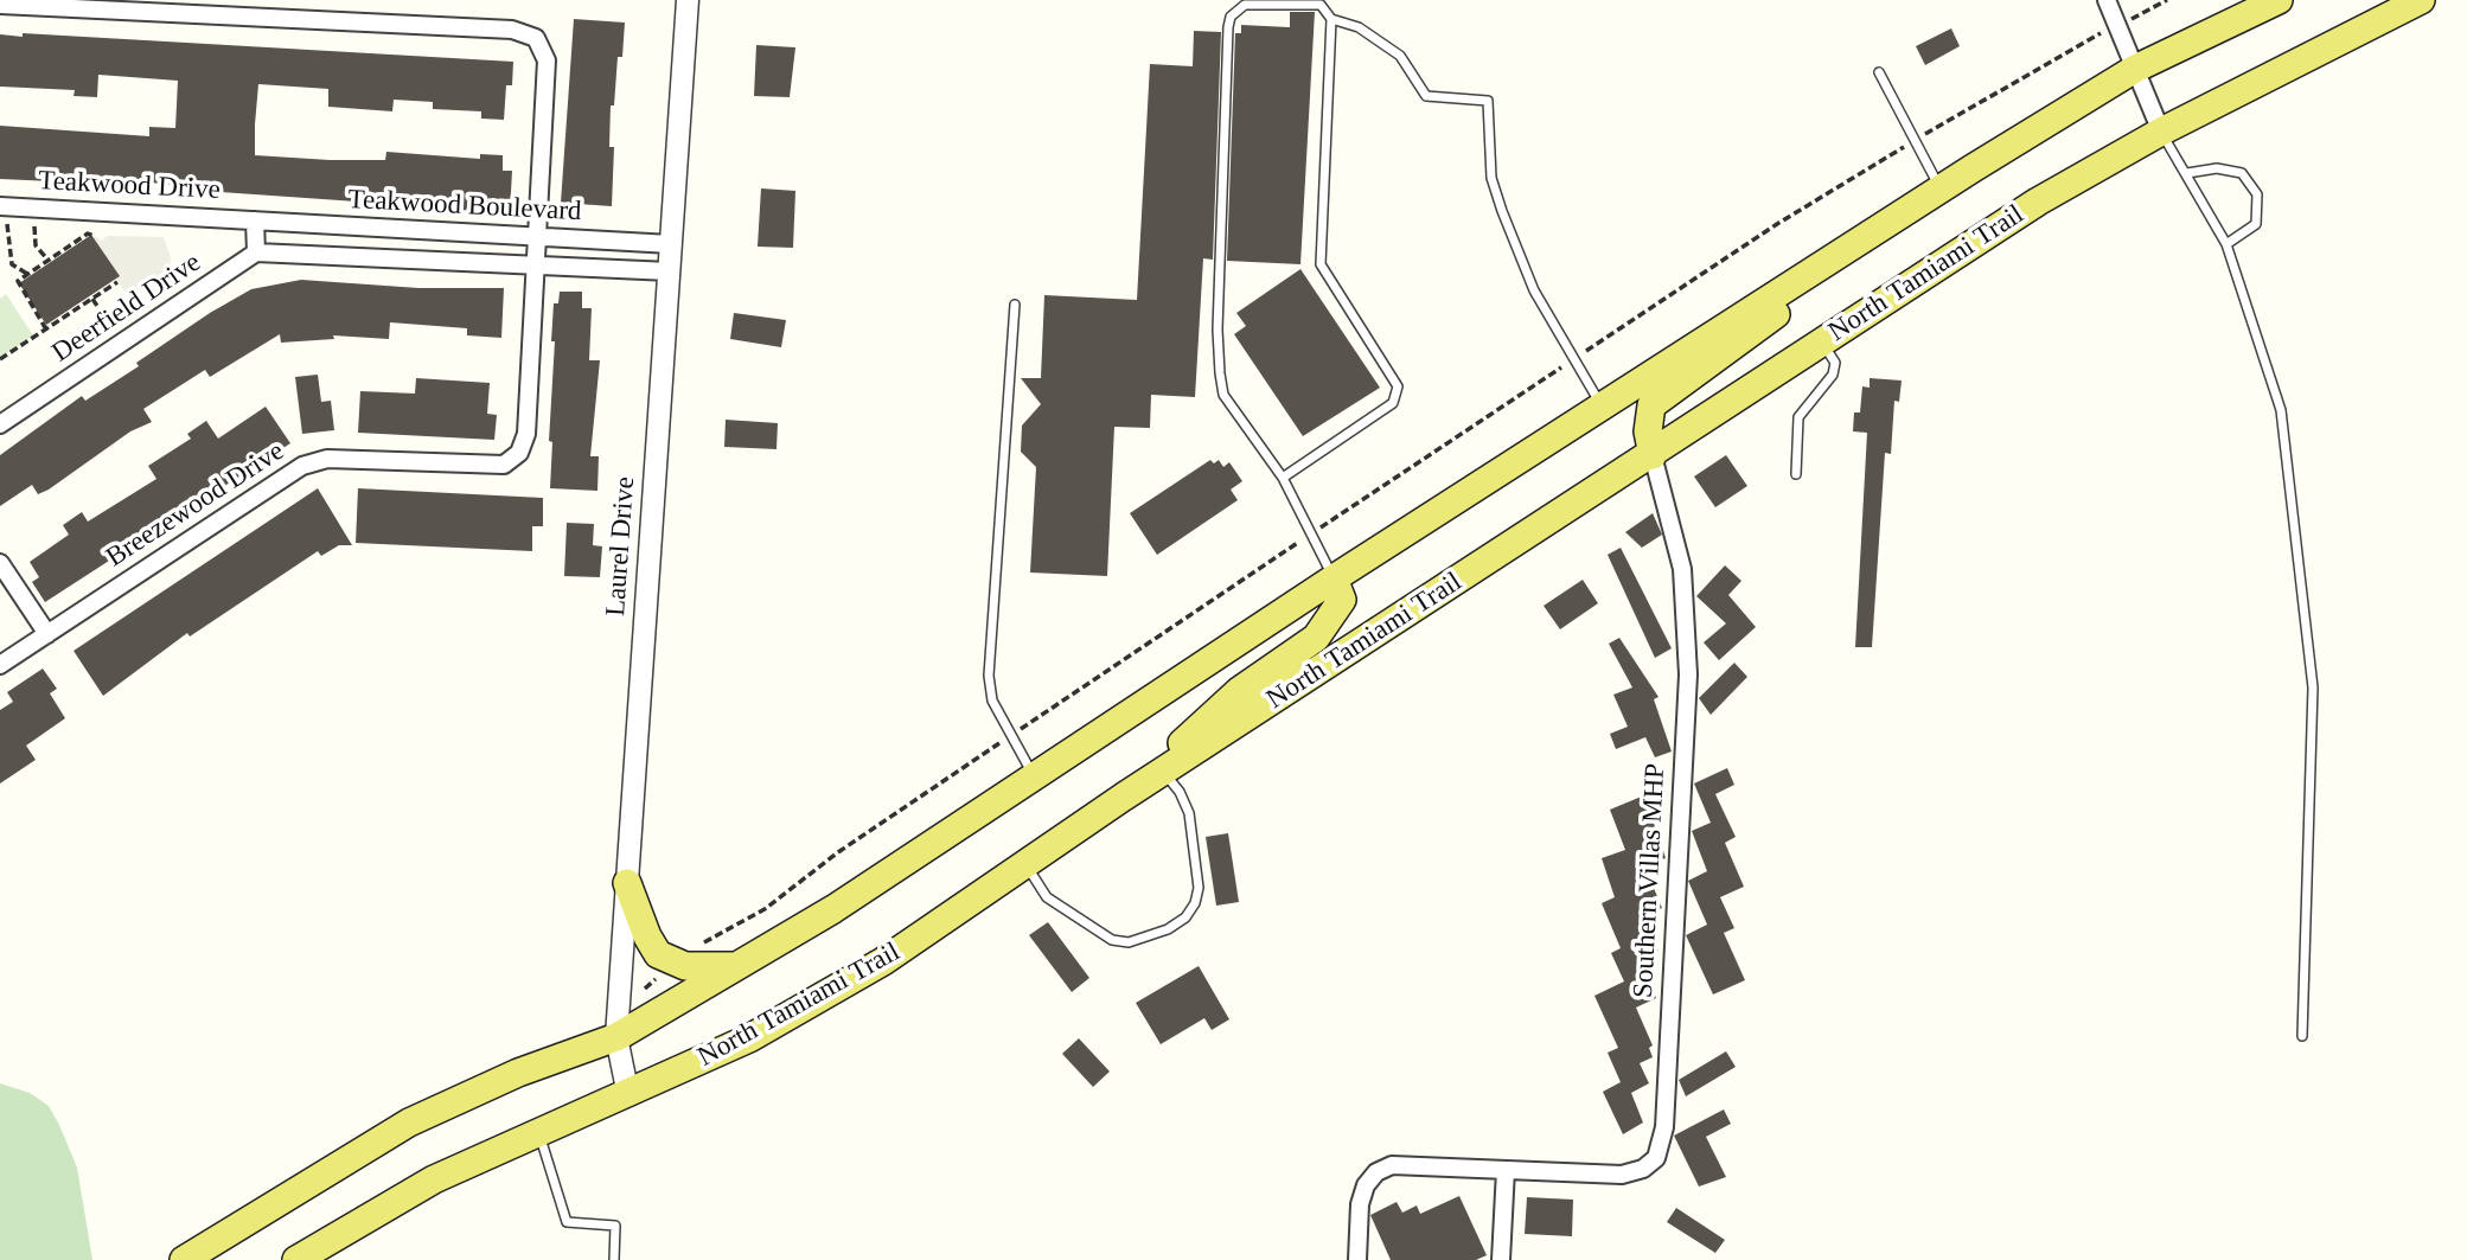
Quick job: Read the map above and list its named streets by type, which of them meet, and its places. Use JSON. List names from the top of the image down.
{
  "streets": {
    "main road": ["North Tamiami Trail"],
    "street": [
      "Teakwood Drive",
      "Teakwood Boulevard",
      "Deerfield Drive",
      "Breezewood Drive",
      "Laurel Drive",
      "Southern Villas MHP"
    ]
  },
  "crossings": [
    ["Teakwood Drive", "Teakwood Boulevard"],
    ["Teakwood Boulevard", "Deerfield Drive"],
    ["Teakwood Boulevard", "Breezewood Drive"],
    ["Teakwood Boulevard", "Laurel Drive"],
    ["North Tamiami Trail", "Laurel Drive"],
    ["North Tamiami Trail", "Southern Villas MHP"]
  ]
}
